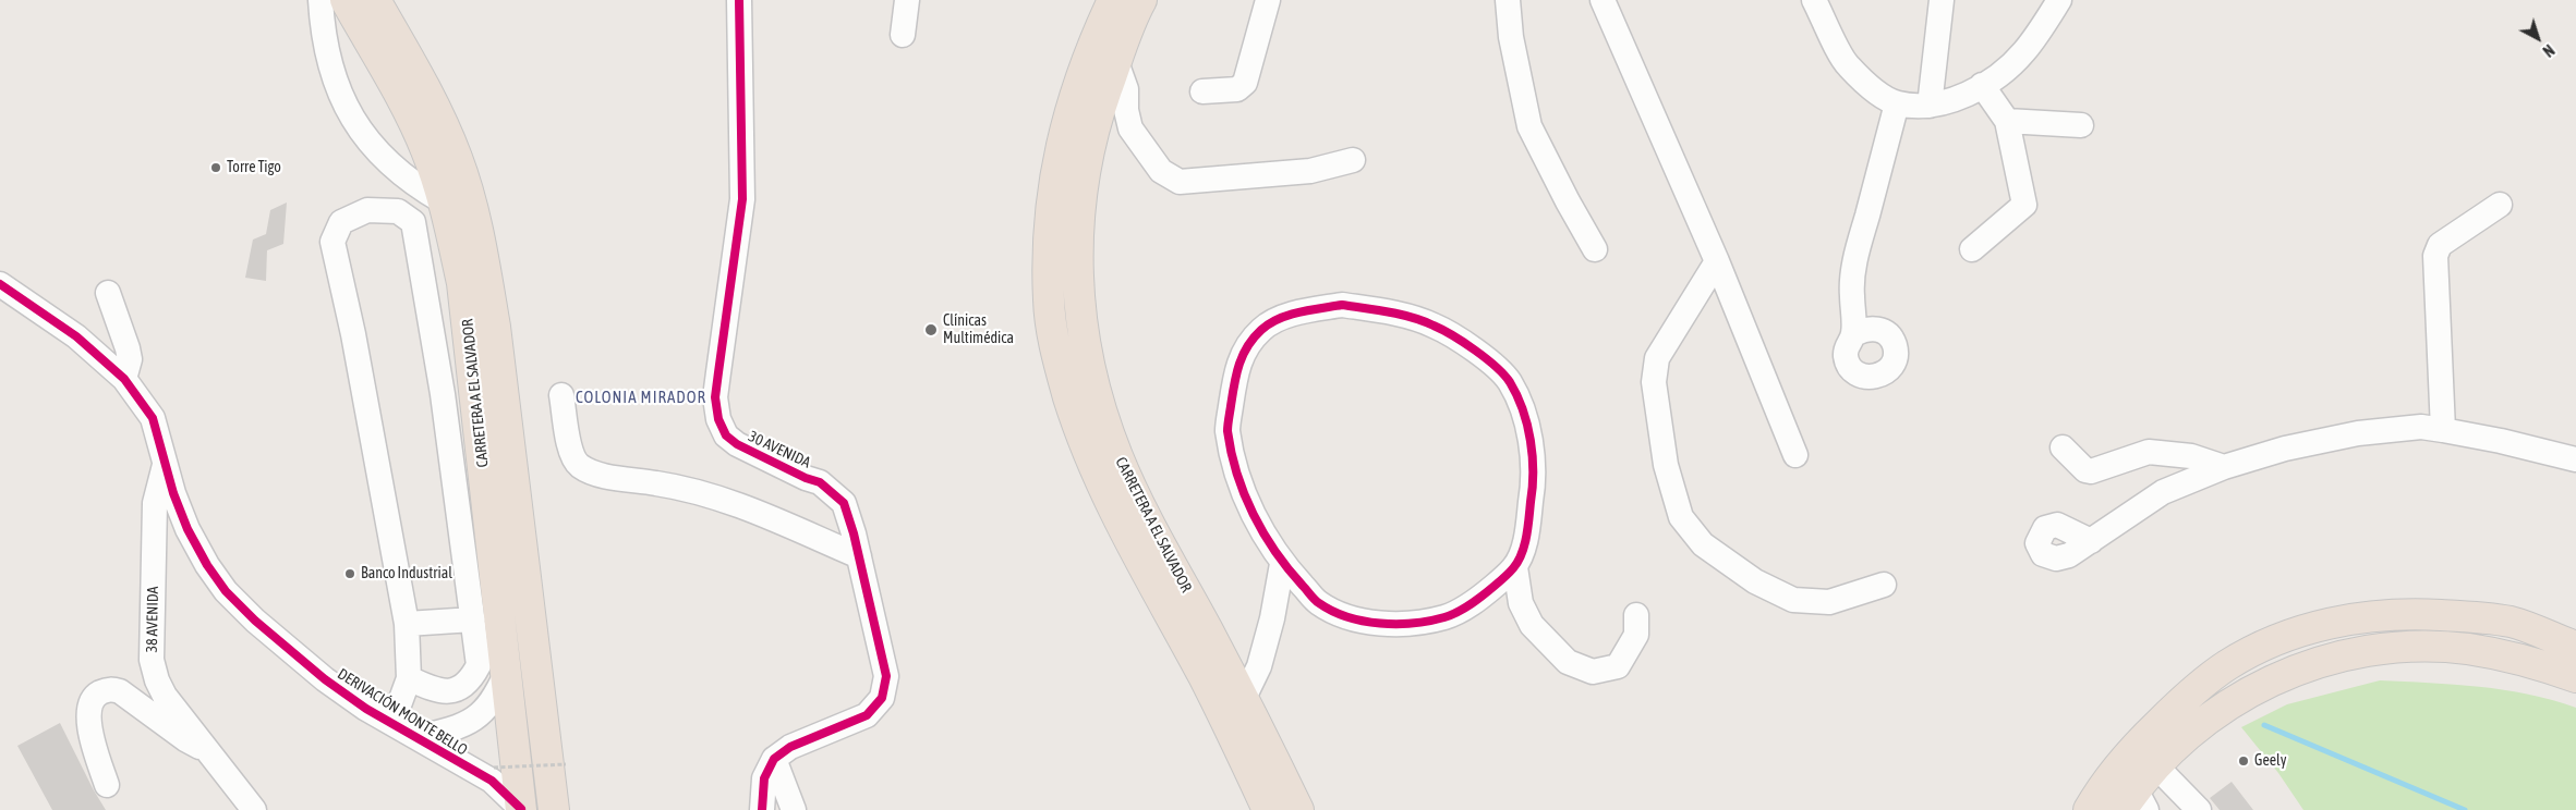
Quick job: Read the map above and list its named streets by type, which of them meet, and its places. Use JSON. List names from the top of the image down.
{
  "streets": {
    "highway": ["CARRETERA A EL SALVADOR"],
    "street": ["30 AVENIDA", "38 AVENIDA", "DERIVACIÓN MONTE BELLO"]
  },
  "crossings": [
    ["CARRETERA A EL SALVADOR", "DERIVACIÓN MONTE BELLO"],
    ["38 AVENIDA", "DERIVACIÓN MONTE BELLO"]
  ],
  "districts": ["COLONIA MIRADOR"],
  "places": [
    "Torre Tigo",
    "Clínicas Multimédica",
    "Banco Industrial",
    "Geely"
  ],
  "north": "bottom right"
}
